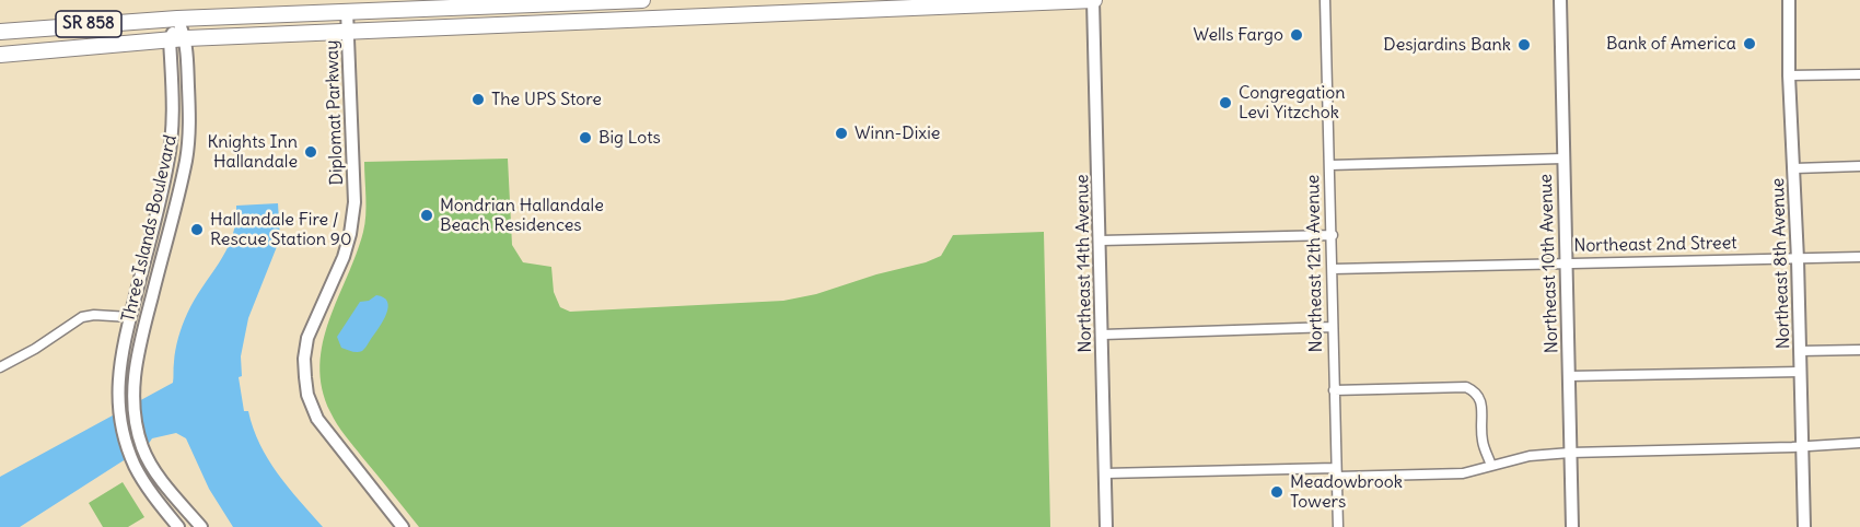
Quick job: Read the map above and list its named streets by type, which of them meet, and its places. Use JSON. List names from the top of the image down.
{
  "streets": {
    "main road": ["SR 858"],
    "street": [
      "Diplomat Parkway",
      "Three Islands Boulevard",
      "Northeast 2nd Street",
      "Northeast 14th Avenue",
      "Northeast 12th Avenue",
      "Northeast 10th Avenue",
      "Northeast 8th Avenue"
    ]
  },
  "crossings": [
    ["SR 858", "Diplomat Parkway"],
    ["SR 858", "Three Islands Boulevard"],
    ["SR 858", "Northeast 14th Avenue"],
    ["Northeast 2nd Street", "Northeast 12th Avenue"],
    ["Northeast 2nd Street", "Northeast 10th Avenue"],
    ["Northeast 2nd Street", "Northeast 8th Avenue"]
  ],
  "places": [
    "Wells Fargo",
    "Bank of America",
    "Desjardins Bank",
    "The UPS Store",
    "Congregation Levi Yitzchok",
    "Winn-Dixie",
    "Big Lots",
    "Knights Inn Hallandale",
    "Mondrian Hallandale Beach Residences",
    "Hallandale Fire / Rescue Station 90",
    "Meadowbrook Towers"
  ]
}
